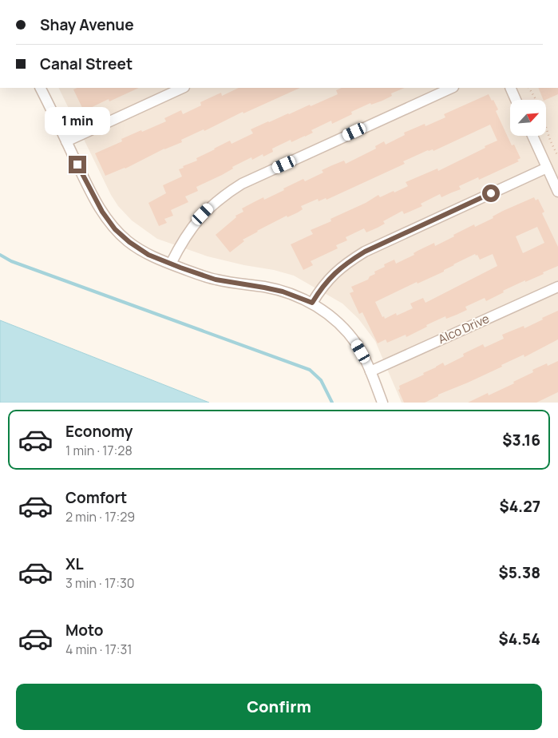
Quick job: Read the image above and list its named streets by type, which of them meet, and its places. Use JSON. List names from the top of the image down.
{
  "streets": {
    "street": ["Alco Drive"]
  },
  "north": "top right",
  "page": {
    "banner": ["Shay Avenue", "Canal Street"],
    "bubble": "1 min",
    "list": [
      {
        "name": "Economy",
        "note": "1 min · 17:28",
        "value": "$3.16"
      },
      {
        "name": "Comfort",
        "note": "2 min · 17:29",
        "value": "$4.27"
      },
      {
        "name": "XL",
        "note": "3 min · 17:30",
        "value": "$5.38"
      },
      {
        "name": "Moto",
        "note": "4 min · 17:31",
        "value": "$4.54"
      }
    ],
    "buttons": "Confirm"
  }
}
